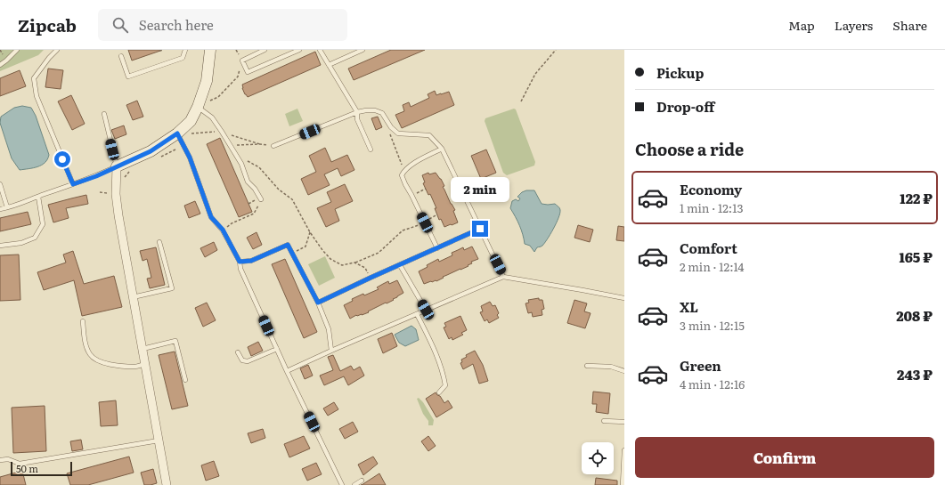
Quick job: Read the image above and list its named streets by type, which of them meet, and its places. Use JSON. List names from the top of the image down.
{
  "scale_bar": "50 m",
  "page": {
    "header": "Zipcab",
    "search": "Search here",
    "nav": ["Map", "Layers", "Share"],
    "banner": ["Pickup", "Drop-off"],
    "heading": "Choose a ride",
    "list": [
      {
        "name": "Economy",
        "note": "1 min · 12:13",
        "value": "122 ₽"
      },
      {
        "name": "Comfort",
        "note": "2 min · 12:14",
        "value": "165 ₽"
      },
      {
        "name": "XL",
        "note": "3 min · 12:15",
        "value": "208 ₽"
      },
      {
        "name": "Green",
        "note": "4 min · 12:16",
        "value": "243 ₽"
      }
    ],
    "bubble": "2 min",
    "buttons": "Confirm",
    "scale": "50 m"
  }
}
